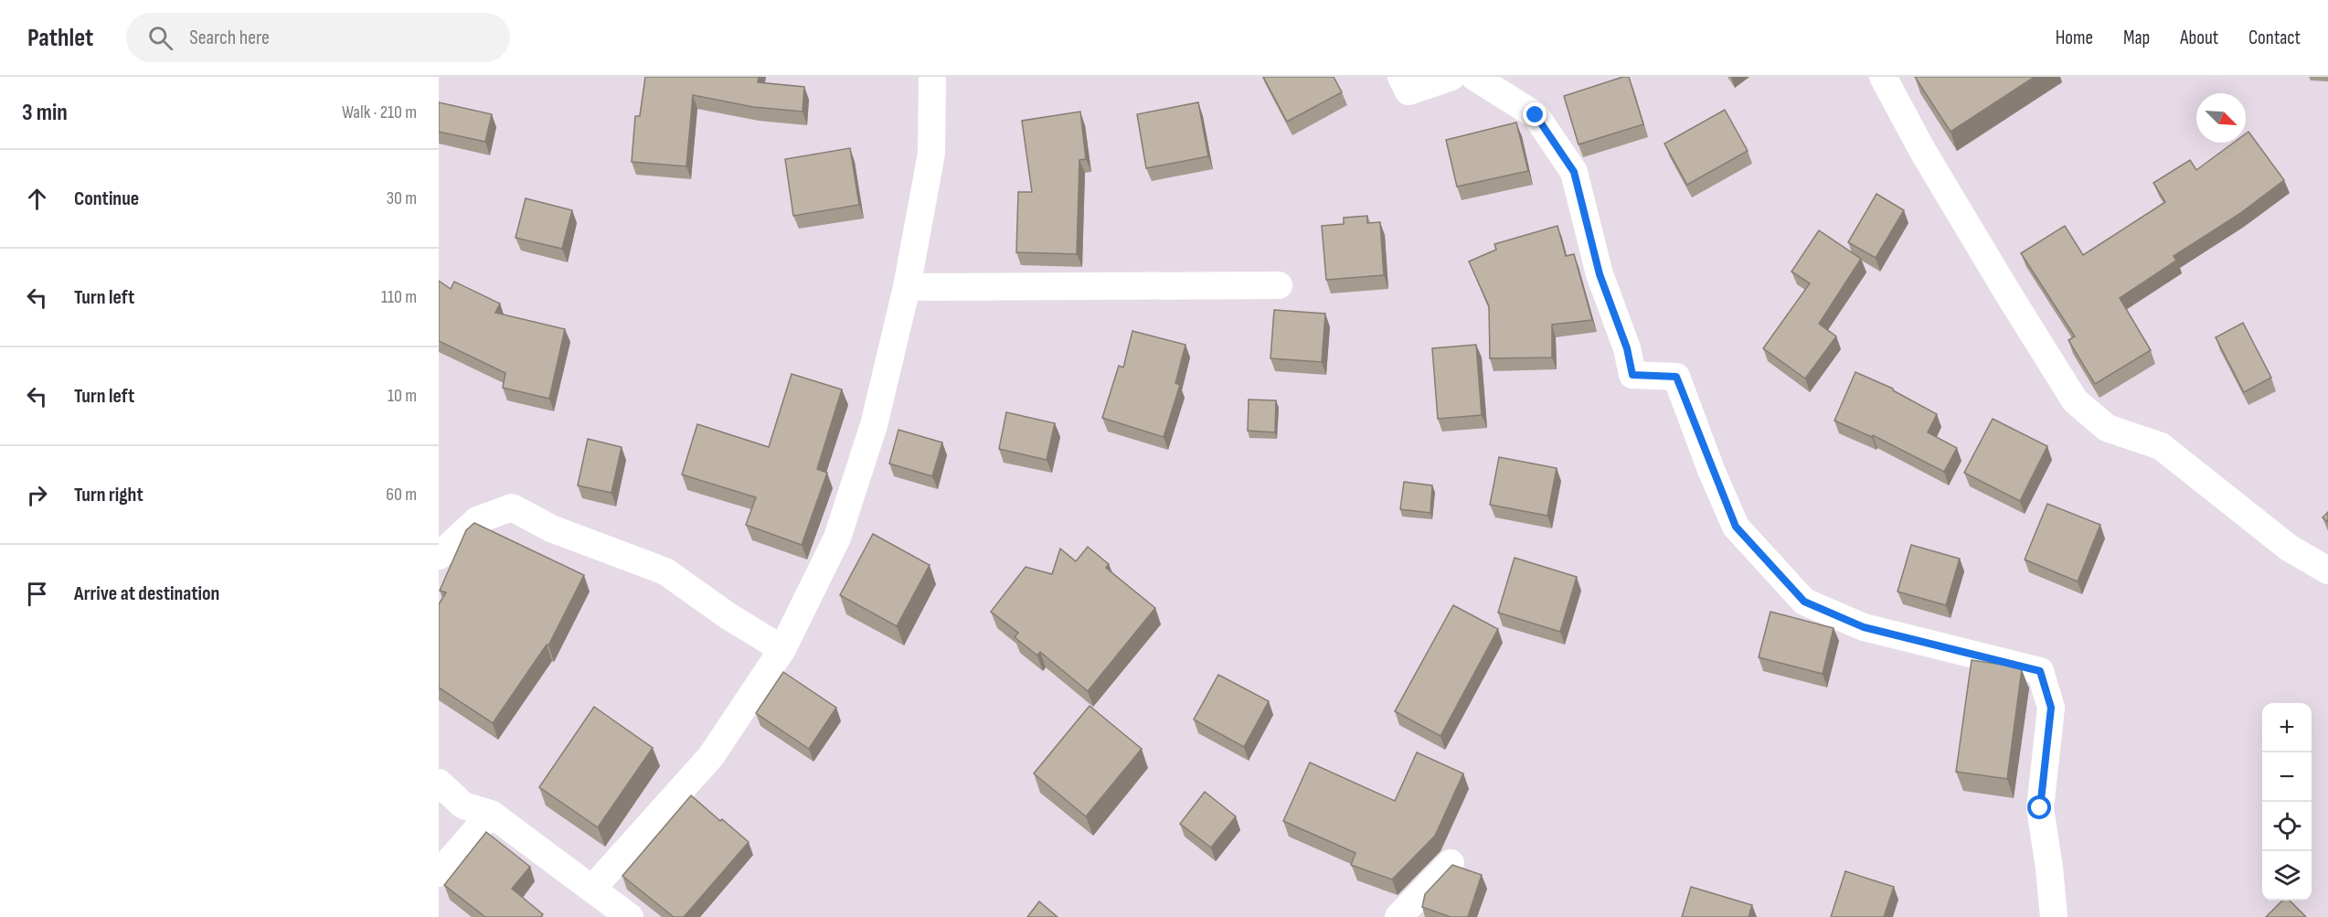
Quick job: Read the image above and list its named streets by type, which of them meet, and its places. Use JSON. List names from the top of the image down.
{
  "north": "bottom right",
  "page": {
    "header": "Pathlet",
    "search": "Search here",
    "nav": [
      "Home",
      "Map",
      "About",
      "Contact"
    ],
    "heading": ["3 min", "Walk · 210 m"],
    "list": [
      ["Continue", "30 m"],
      ["Turn left", "110 m"],
      ["Turn left", "10 m"],
      ["Turn right", "60 m"],
      "Arrive at destination"
    ],
    "map_buttons": ["+", "−"]
  }
}
